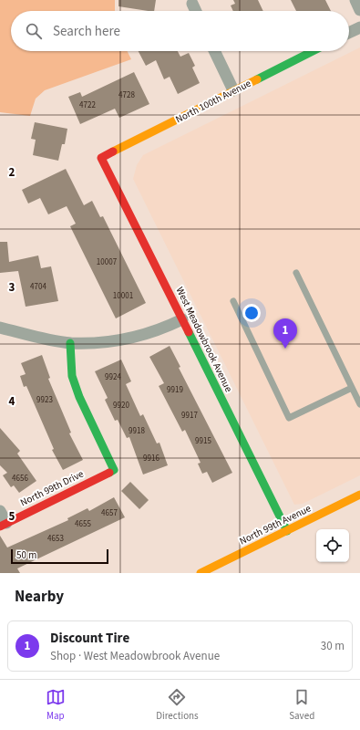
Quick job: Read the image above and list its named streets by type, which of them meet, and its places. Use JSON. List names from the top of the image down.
{
  "streets": {
    "street": [
      "North 100th Avenue",
      "West Meadowbrook Avenue",
      "North 99th Drive",
      "North 99th Avenue"
    ]
  },
  "crossings": [
    ["North 100th Avenue", "West Meadowbrook Avenue"],
    ["West Meadowbrook Avenue", "North 99th Avenue"]
  ],
  "house_numbers": [
    "4728",
    "4722",
    "10007",
    "4704",
    "10001",
    "9924",
    "9919",
    "9923",
    "9920",
    "9917",
    "9918",
    "9915",
    "9916",
    "4656",
    "4657",
    "4655",
    "4653"
  ],
  "scale_bar": "50 m",
  "page": {
    "search": "Search here",
    "pins": "1",
    "scale": "50 m",
    "heading": "Nearby",
    "list": [
      {
        "mark": "1",
        "name": "Discount Tire",
        "note": "Shop · West Meadowbrook Avenue",
        "value": "30 m"
      }
    ],
    "nav": ["Map", "Directions", "Saved"]
  },
  "grid": {
    "rows": [
      "2",
      "3",
      "4",
      "5"
    ]
  }
}
